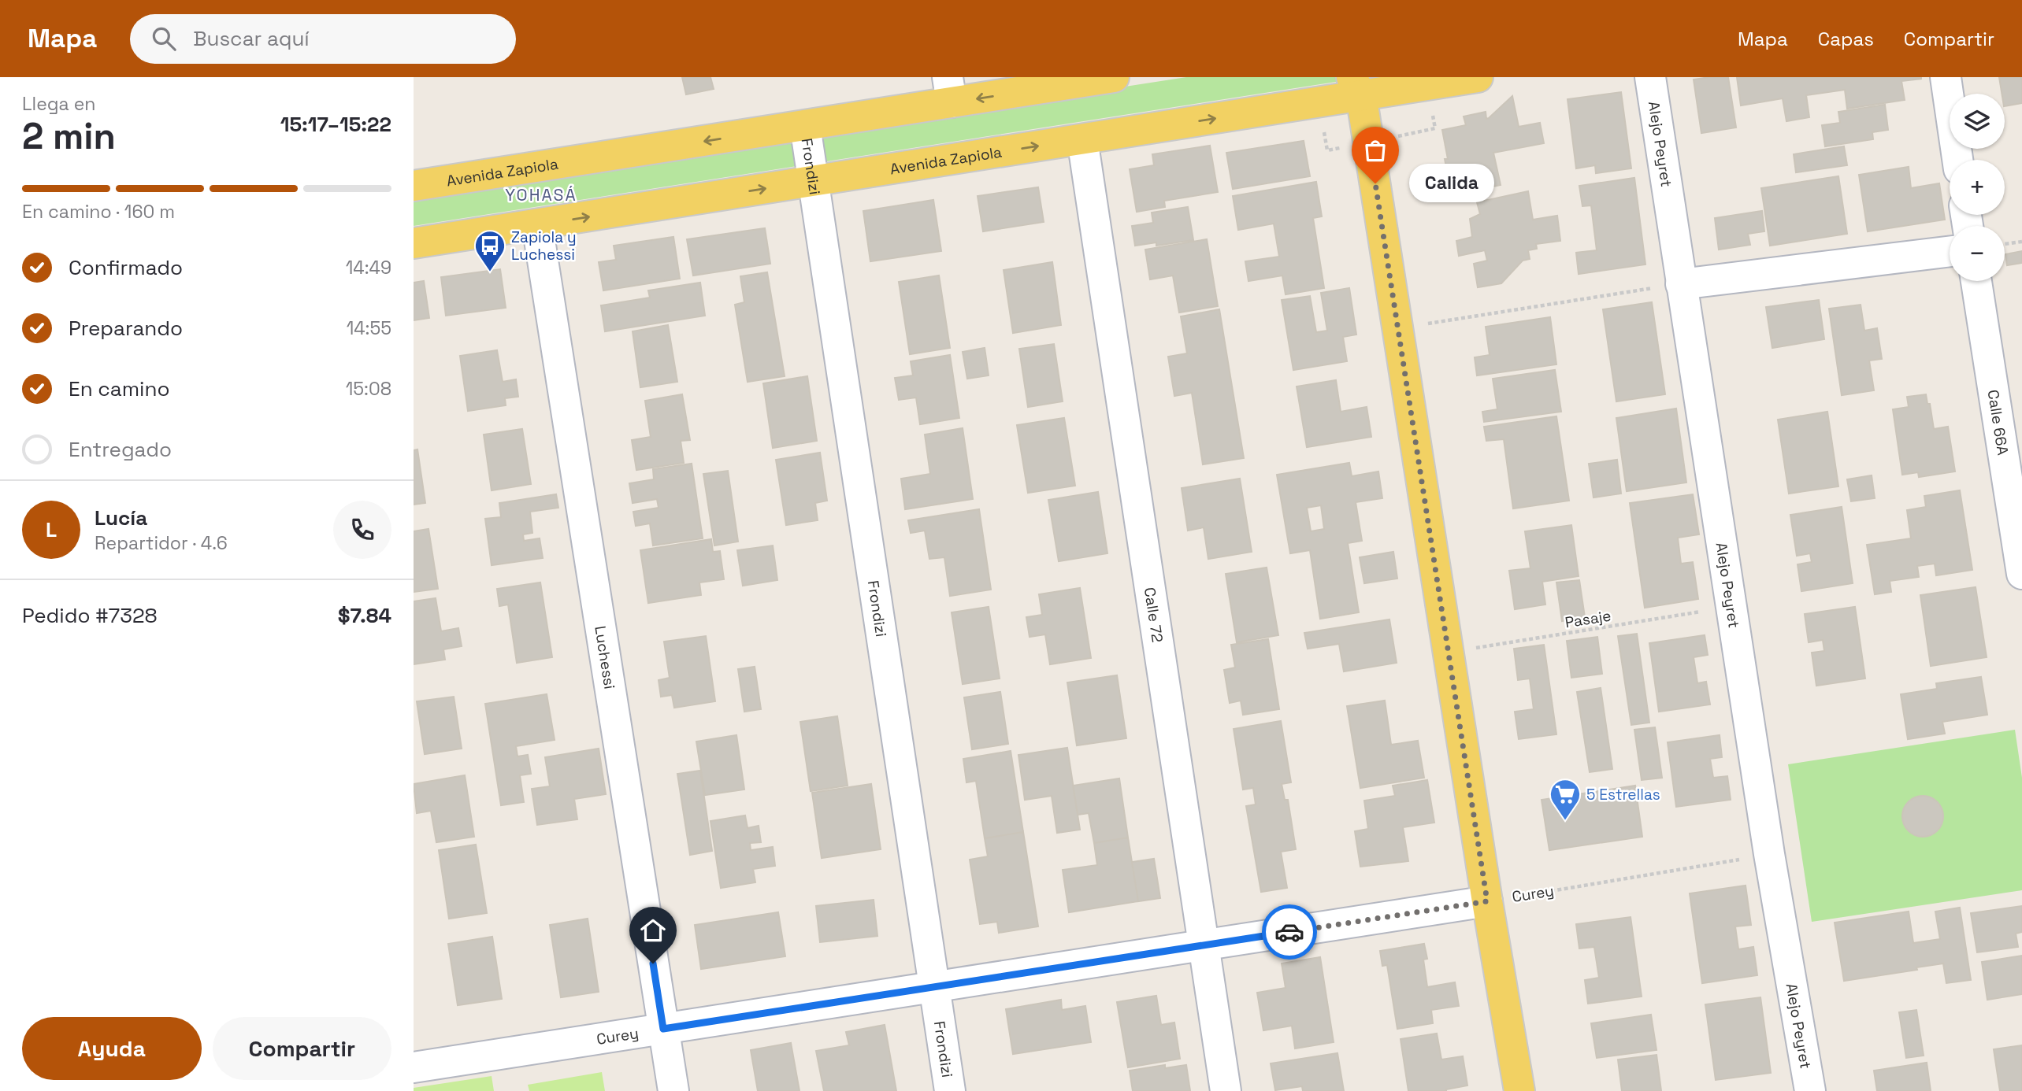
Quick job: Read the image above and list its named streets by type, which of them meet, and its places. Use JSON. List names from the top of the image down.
{
  "streets": {
    "main road": ["Avenida Zapiola"],
    "street": [
      "Alejo Peyret",
      "Frondizi",
      "Calle 66A",
      "Calle 72",
      "Luchessi",
      "Curey"
    ],
    "path": ["Pasaje"]
  },
  "crossings": [
    ["Alejo Peyret", "Pasaje"],
    ["Alejo Peyret", "Curey"],
    ["Avenida Zapiola", "Frondizi"],
    ["Avenida Zapiola", "Calle 72"],
    ["Avenida Zapiola", "Luchessi"],
    ["Frondizi", "Curey"],
    ["Calle 72", "Curey"],
    ["Luchessi", "Curey"]
  ],
  "districts": ["YOHASÁ"],
  "places": {
    "other": ["Calida"],
    "bus stop": ["Zapiola y Luchessi"],
    "supermarket": ["5 Estrellas"]
  },
  "page": {
    "header": "Mapa",
    "search": "Buscar aquí",
    "nav": ["Mapa", "Capas", "Compartir"],
    "heading": ["2 min", "Llega en", "15:17–15:22"],
    "panel": [
      "Lucía",
      "Repartidor · 4.6",
      "Pedido #7328",
      "$7.84"
    ],
    "map_buttons": ["+", "−"],
    "bubble": "Calida",
    "bar": "En camino · 160 m",
    "list": [
      ["Confirmado", "14:49"],
      ["Preparando", "14:55"],
      ["En camino", "15:08"],
      "Entregado"
    ],
    "round": "L",
    "buttons": ["Ayuda", "Compartir"]
  }
}
